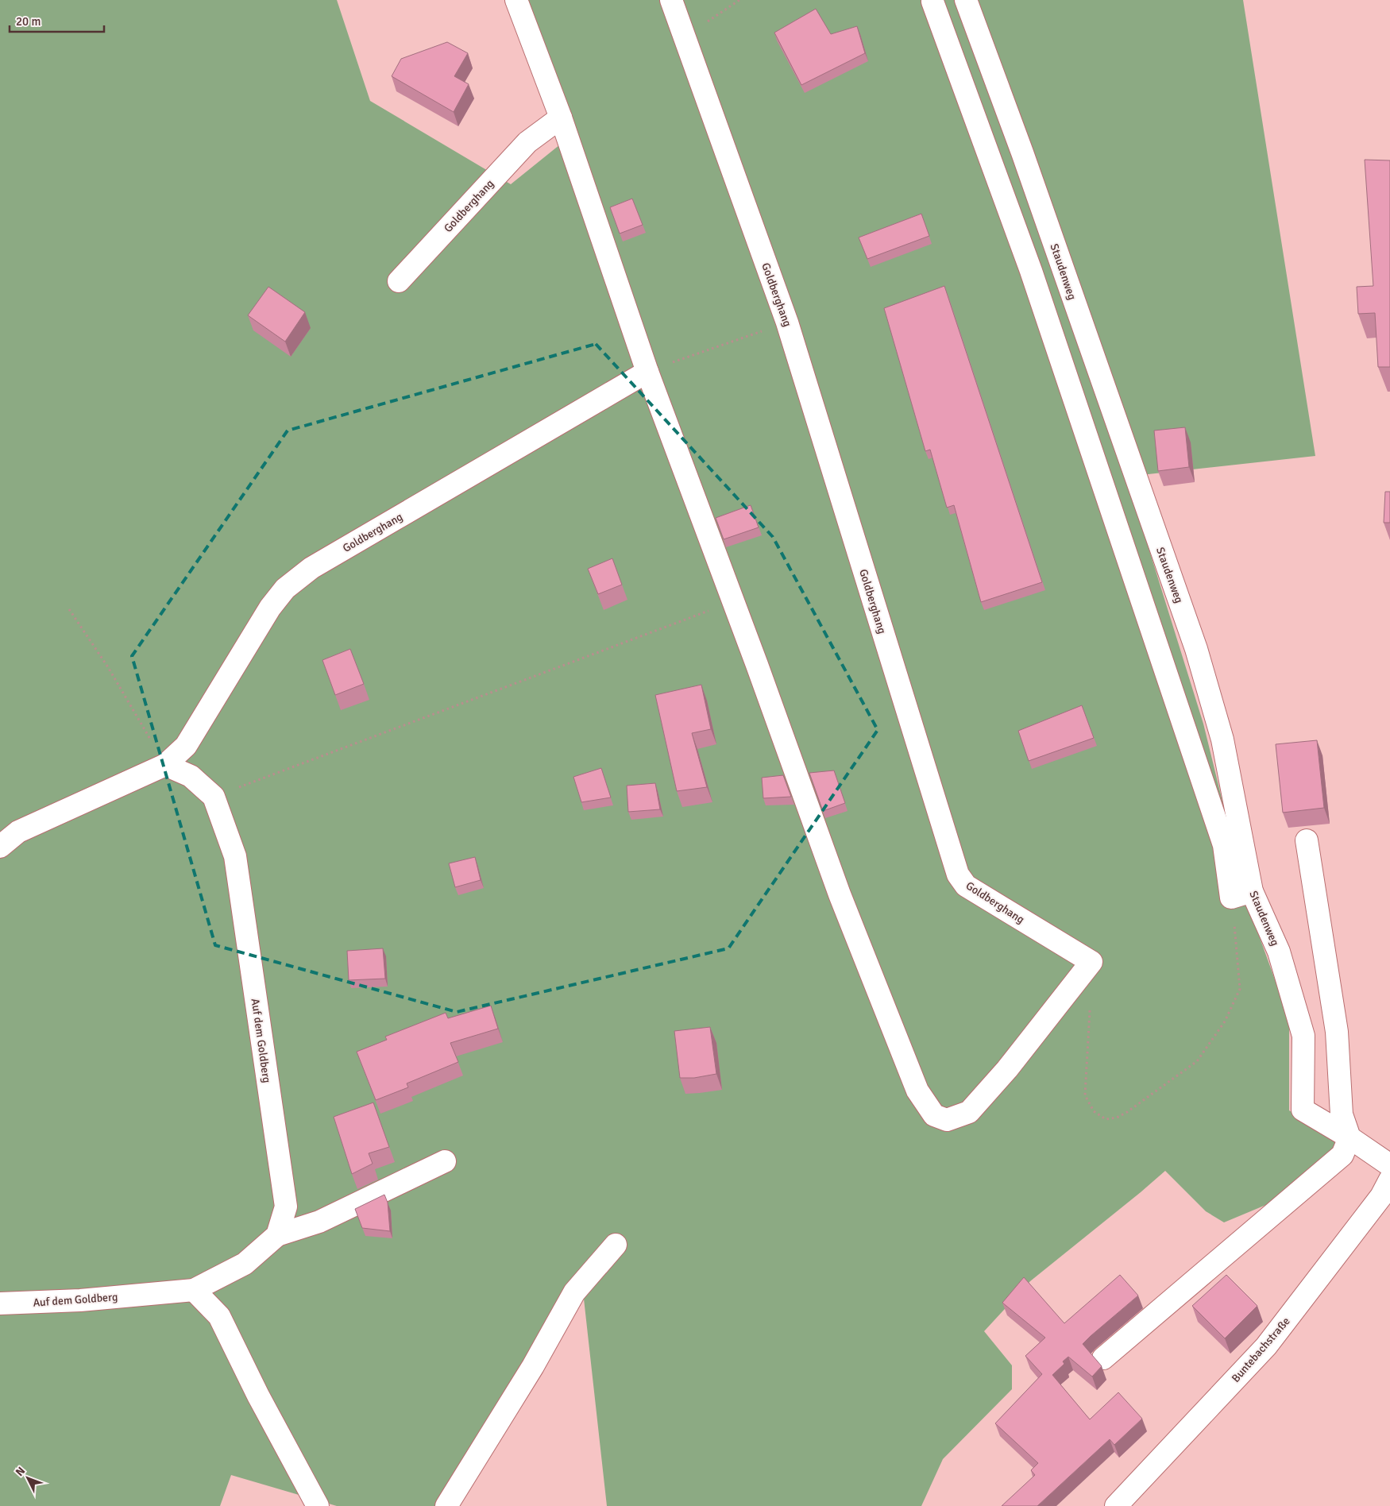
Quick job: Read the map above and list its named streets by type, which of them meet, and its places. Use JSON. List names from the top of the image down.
{
  "streets": {
    "street": [
      "Goldberghang",
      "Staudenweg",
      "Auf dem Goldberg",
      "Buntebachstraße"
    ]
  },
  "crossings": [
    ["Goldberghang", "Auf dem Goldberg"]
  ],
  "scale_bar": "20 m",
  "north": "top left"
}
